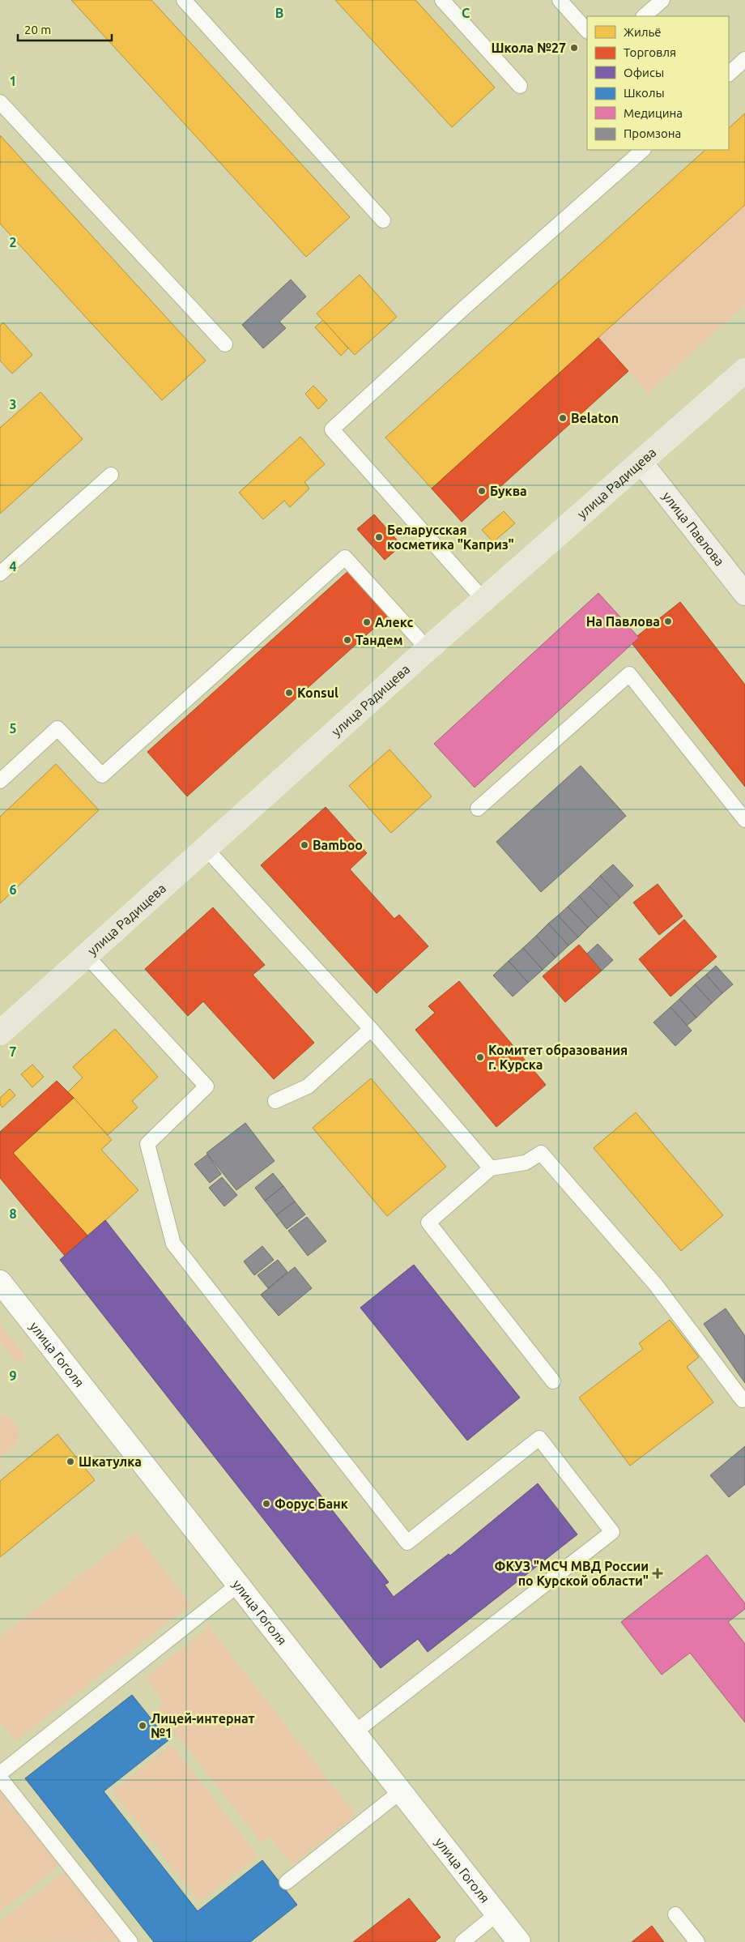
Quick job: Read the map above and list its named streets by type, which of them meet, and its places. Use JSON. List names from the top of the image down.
{
  "streets": {
    "main road": ["улица Радищева", "улица Павлова"],
    "street": ["улица Гоголя"]
  },
  "crossings": [
    ["улица Радищева", "улица Павлова"]
  ],
  "places": {
    "other": [
      "Школа №27",
      "Belaton",
      "Буква",
      "Беларусская косметика \"Каприз\"",
      "На Павлова",
      "Алекс",
      "Тандем",
      "Konsul",
      "Bamboo",
      "Комитет образования г. Курска",
      "Шкатулка",
      "Форус Банк",
      "Лицей-интернат №1"
    ],
    "health": ["ФКУЗ \"МСЧ МВД России по Курской области\""]
  },
  "legend": [
    "Жильё",
    "Торговля",
    "Офисы",
    "Школы",
    "Медицина",
    "Промзона"
  ],
  "scale_bar": "20 m",
  "grid": {
    "columns": ["B", "C"],
    "rows": [
      "1",
      "2",
      "3",
      "4",
      "5",
      "6",
      "7",
      "8",
      "9"
    ]
  }
}
